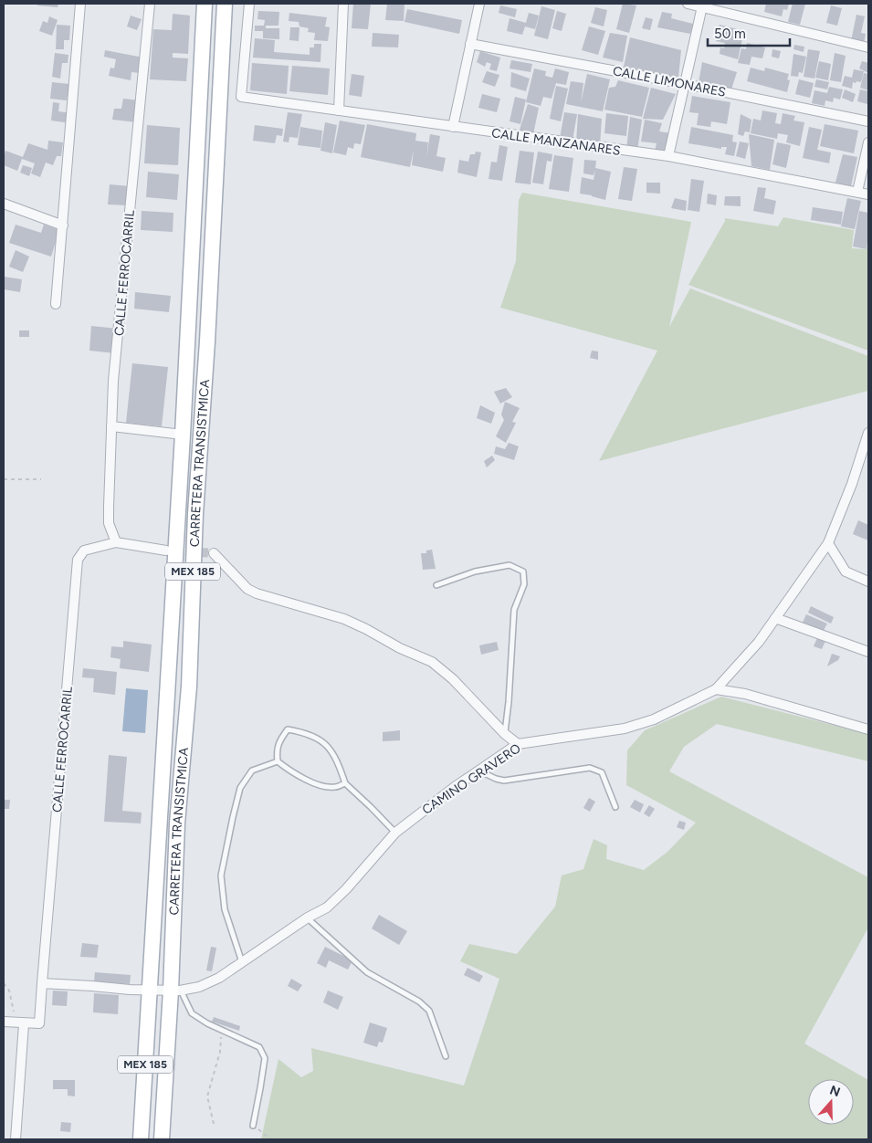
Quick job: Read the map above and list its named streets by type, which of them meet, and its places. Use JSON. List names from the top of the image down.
{
  "streets": {
    "main road": ["CARRETERA TRANSISTMICA", "MEX 185"],
    "street": [
      "CALLE LIMONARES",
      "CALLE MANZANARES",
      "CALLE FERROCARRIL",
      "CAMINO GRAVERO"
    ]
  },
  "crossings": [
    ["CALLE FERROCARRIL", "CAMINO GRAVERO"],
    ["CARRETERA TRANSISTMICA", "CAMINO GRAVERO"]
  ],
  "scale_bar": "50 m",
  "north": "top"
}
